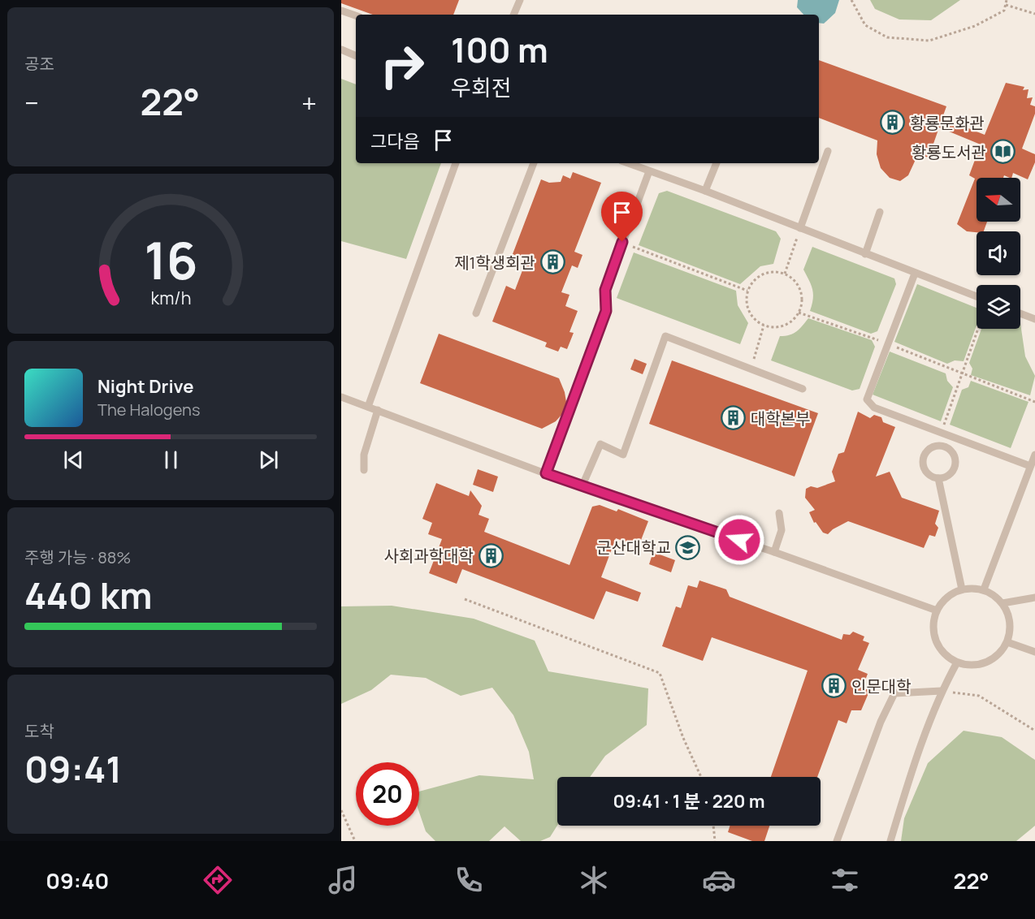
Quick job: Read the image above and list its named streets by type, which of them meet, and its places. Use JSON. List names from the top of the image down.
{
  "places": {
    "building": [
      "황룡문화관",
      "제1학생회관",
      "대학본부",
      "사회과학대학",
      "인문대학"
    ],
    "library": ["황룡도서관"],
    "school or university": ["군산대학교"]
  },
  "north": "left",
  "page": {
    "tile": [
      "공조",
      ["주행 가능 · 88%", "440 km"],
      ["도착", "09:41"]
    ],
    "turn": ["100 m", "우회전"],
    "heat": ["−", "22°", "+"],
    "then": "그다음",
    "song": ["Night Drive", "The Halogens"],
    "limit": "20",
    "trip": "09:41 · 1 분 · 220 m",
    "tabs": ["09:40", "22°"],
    "gauge": ["16", "km/h"]
  }
}
